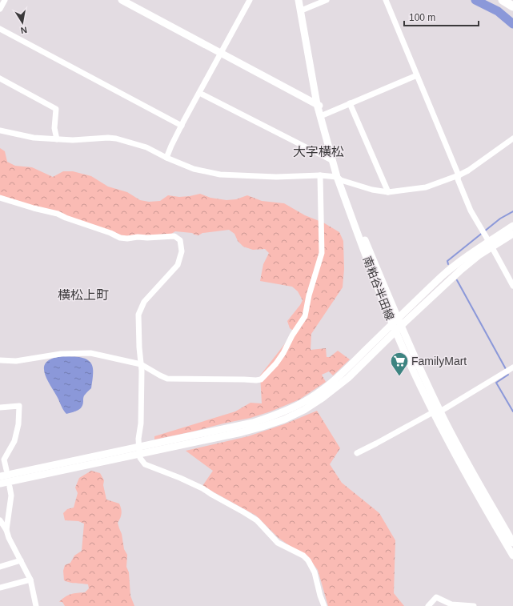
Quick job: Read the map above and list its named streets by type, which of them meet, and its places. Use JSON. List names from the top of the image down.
{
  "streets": {
    "street": ["南粕谷半田線"]
  },
  "districts": ["大字横松", "横松上町"],
  "places": {
    "supermarket": ["FamilyMart"]
  },
  "scale_bar": "100 m",
  "north": "bottom"
}
